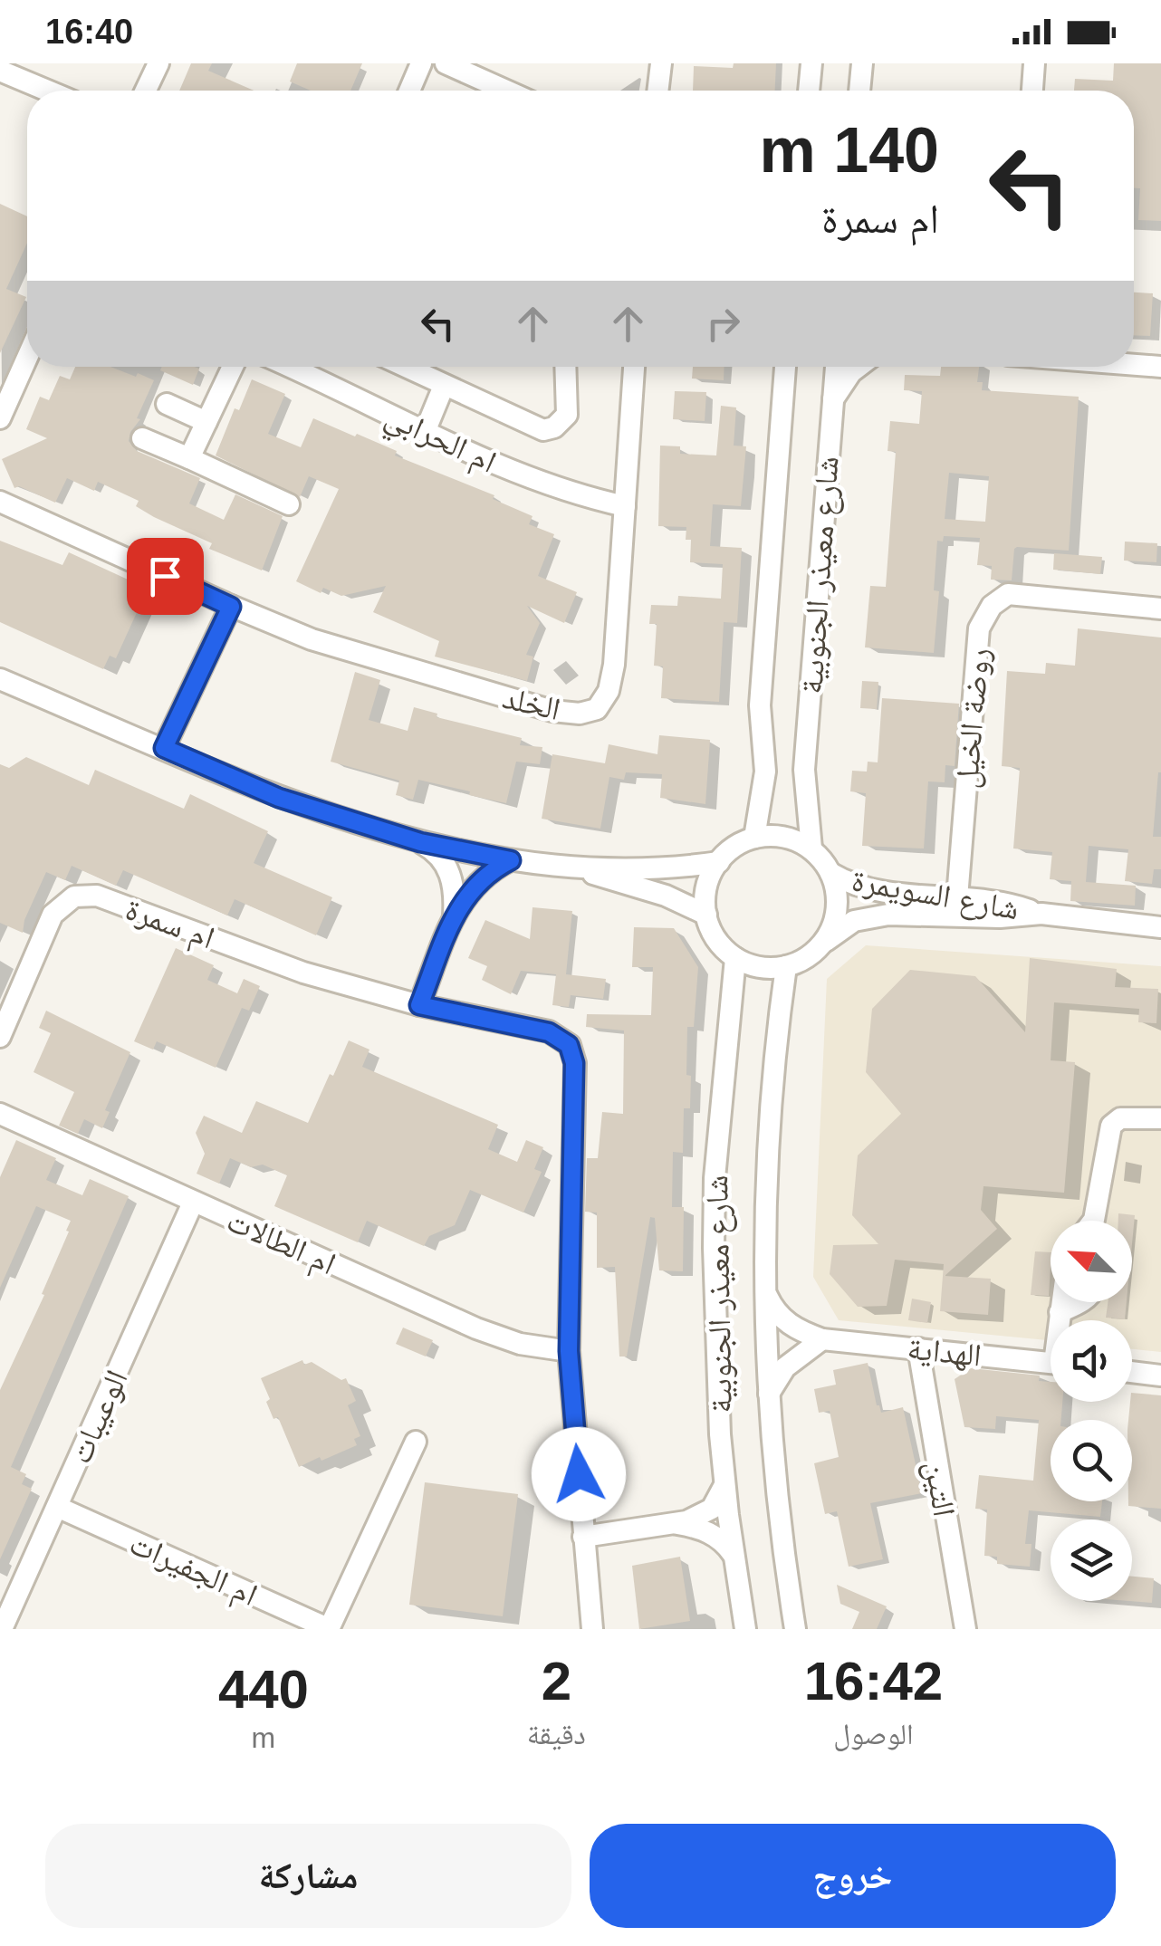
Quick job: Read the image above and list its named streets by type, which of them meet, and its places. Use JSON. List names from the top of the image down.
{
  "streets": {
    "street": [
      "ام الحرابي",
      "شارع معيذر الجنوبية",
      "الخلد",
      "روضة الخيل",
      "شارع السويمرة",
      "ام سمرة",
      "ام الطالات",
      "الهداية",
      "الوعيبات",
      "التين",
      "ام الجفيرات"
    ]
  },
  "crossings": [
    ["ام الحرابي", "الخلد"],
    ["شارع معيذر الجنوبية", "شارع السويمرة"],
    ["شارع معيذر الجنوبية", "الهداية"],
    ["روضة الخيل", "شارع السويمرة"],
    ["ام سمرة", "ام الطالات"],
    ["ام الطالات", "الوعيبات"],
    ["الهداية", "التين"],
    ["الوعيبات", "ام الجفيرات"]
  ],
  "north": "top left",
  "page": {
    "status": "16:40",
    "turn": ["140 m", "ام سمرة"],
    "eta": [
      "16:42",
      "الوصول",
      "2",
      "دقيقة",
      "440",
      "m"
    ],
    "buttons": ["خروج", "مشاركة"]
  }
}
